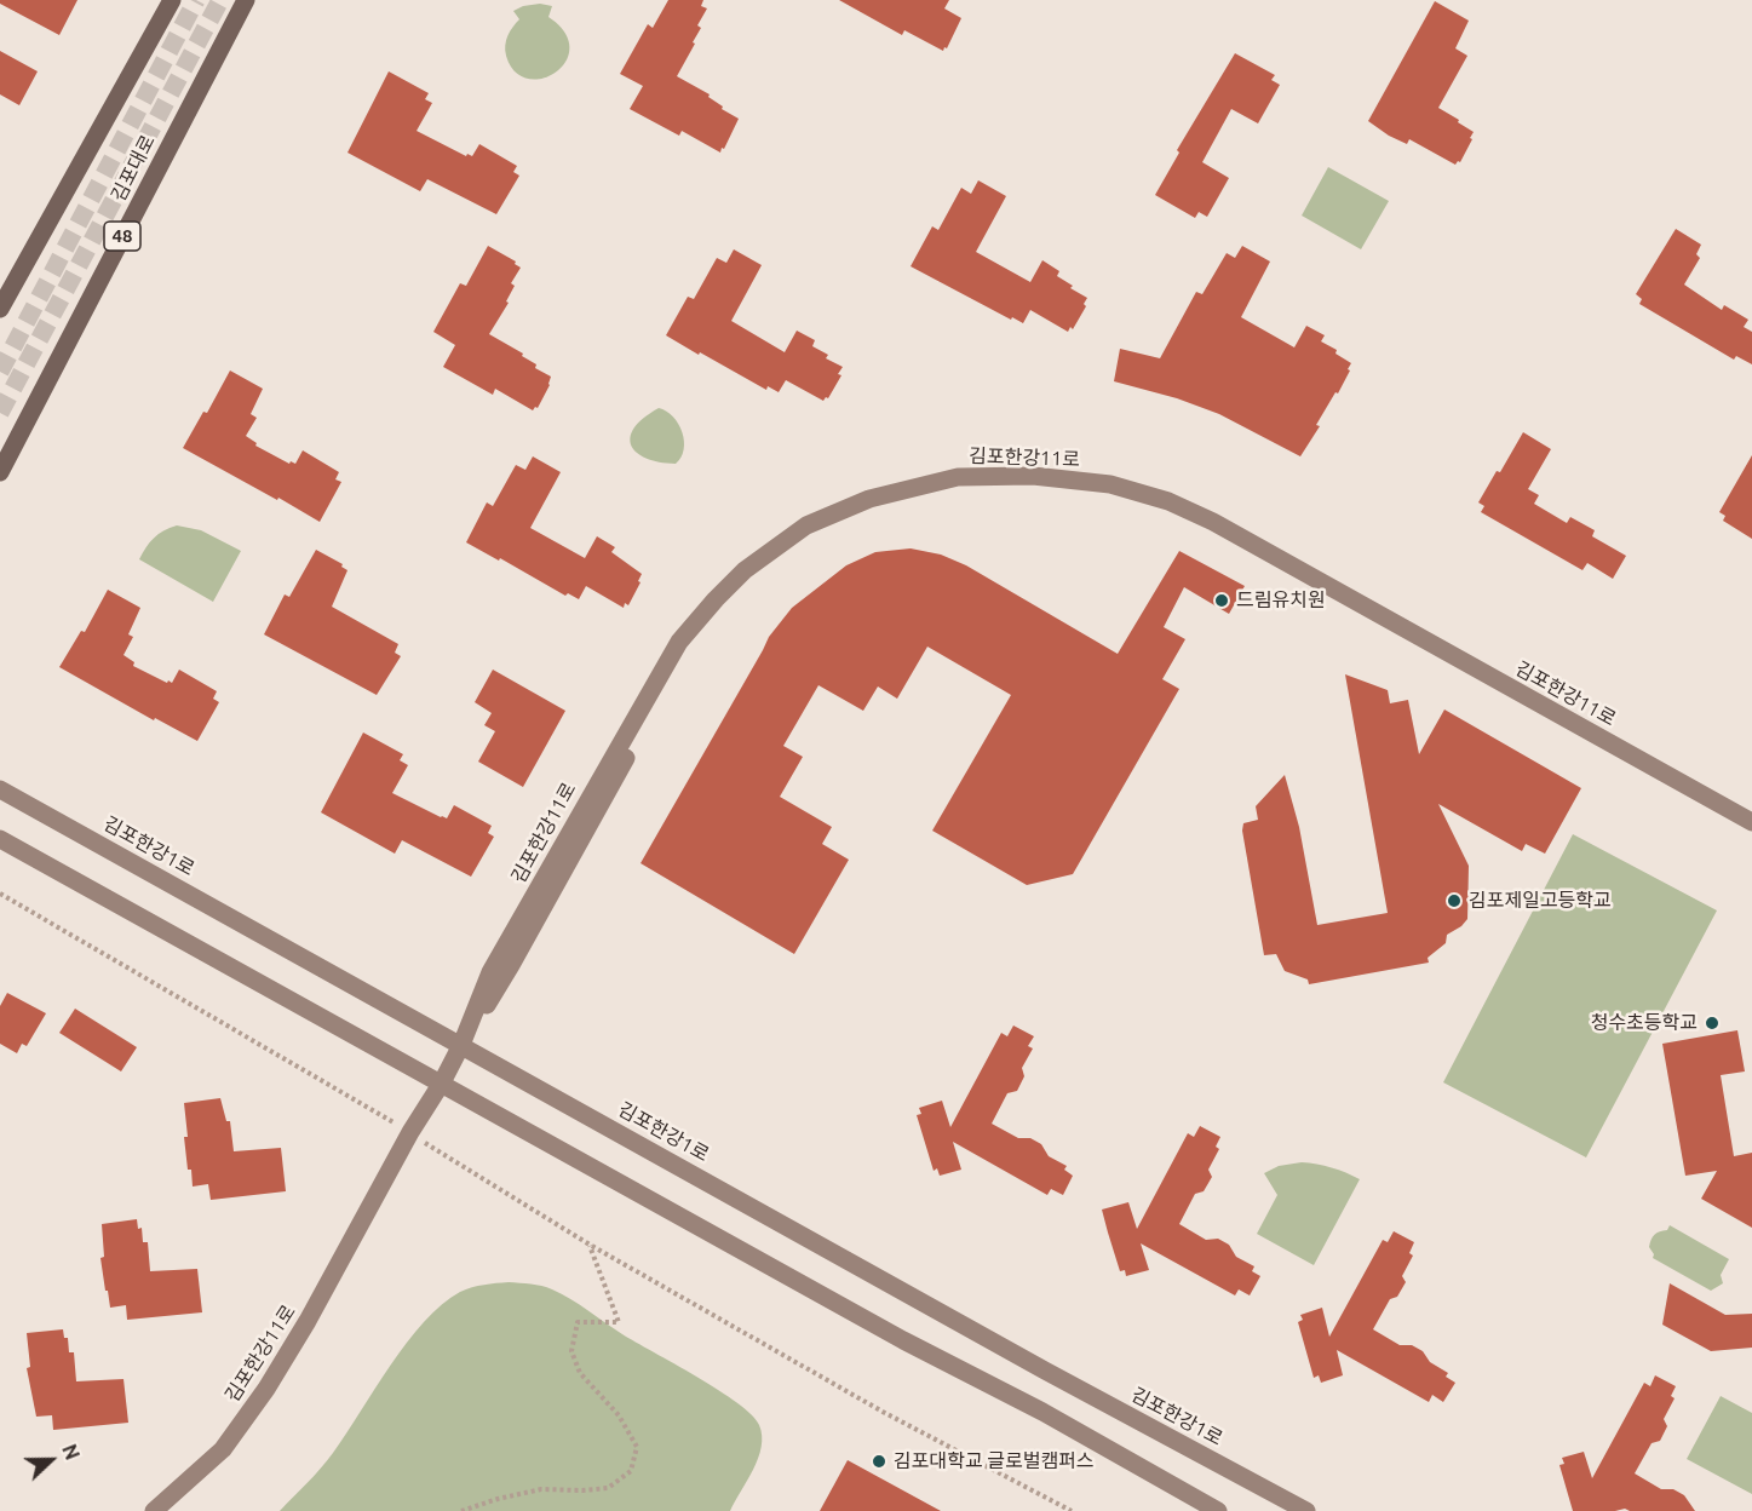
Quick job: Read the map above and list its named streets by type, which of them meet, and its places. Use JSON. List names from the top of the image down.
{
  "streets": {
    "main road": ["김포대로", "48"],
    "street": ["김포한강11로", "김포한강1로"]
  },
  "crossings": [
    ["김포한강11로", "김포한강1로"]
  ],
  "places": [
    "드림유치원",
    "김포제일고등학교",
    "청수초등학교",
    "김포대학교 글로벌캠퍼스"
  ],
  "north": "right"
}
